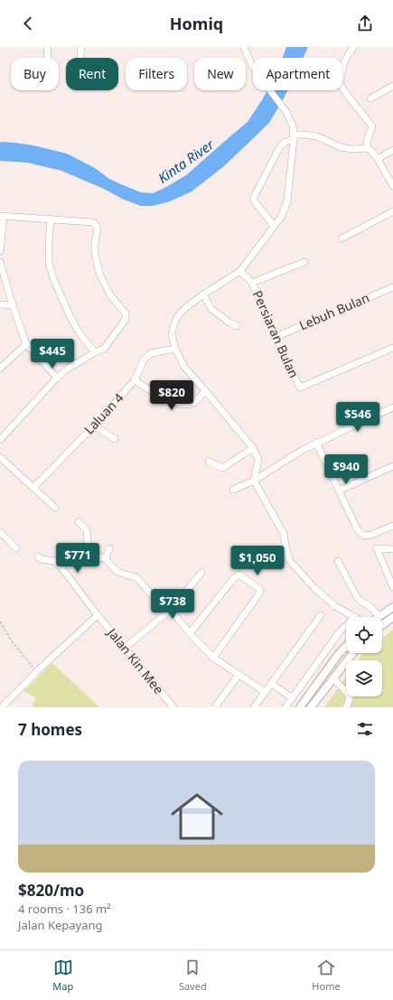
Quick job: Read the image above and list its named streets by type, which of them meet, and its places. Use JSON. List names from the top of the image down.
{
  "streets": {
    "street": [
      "Lebuh Bulan",
      "Persiaran Bulan",
      "Laluan 4",
      "Jalan Kin Mee"
    ]
  },
  "crossings": [
    ["Lebuh Bulan", "Persiaran Bulan"]
  ],
  "water": ["Kinta River"],
  "page": {
    "header": "Homiq",
    "chip": [
      "Buy",
      "Rent",
      "Filters",
      "New",
      "Apartment"
    ],
    "price": [
      "$445",
      "$820",
      "$546",
      "$940",
      "$771",
      "$1,050",
      "$738"
    ],
    "heading": "7 homes",
    "list": [
      {
        "name": "$820/mo",
        "note": "4 rooms · 136 m² · Jalan Kepayang"
      }
    ],
    "tabs": ["Map", "Saved", "Home"]
  }
}
